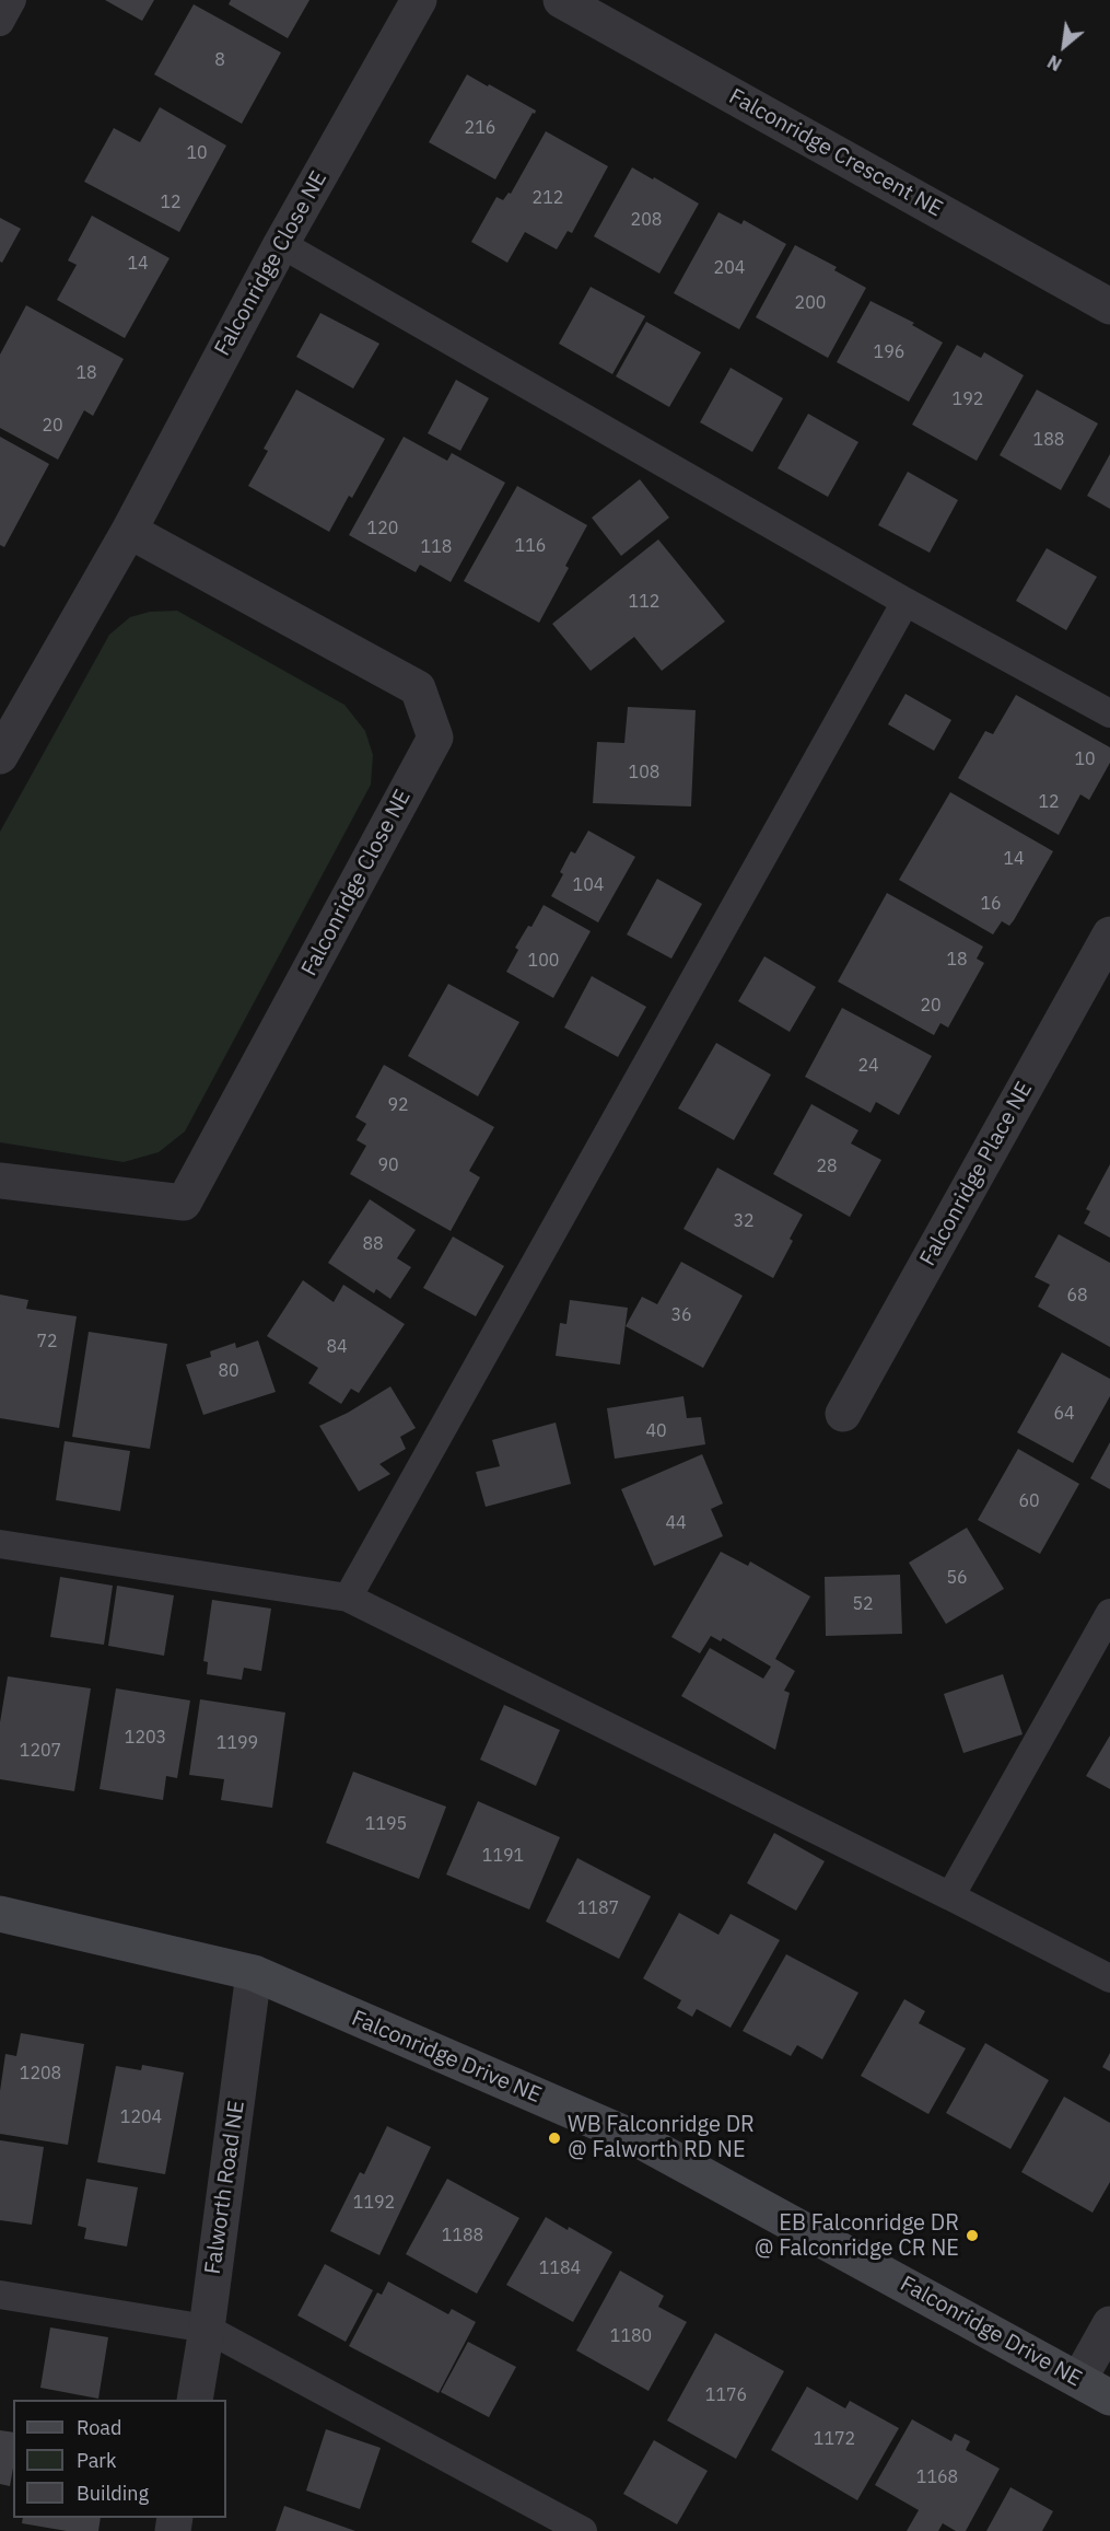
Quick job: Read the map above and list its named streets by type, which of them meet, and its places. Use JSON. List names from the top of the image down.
{
  "streets": {
    "street": [
      "Falconridge Crescent NE",
      "Falconridge Close NE",
      "Falconridge Place NE",
      "Falconridge Drive NE",
      "Falworth Road NE"
    ]
  },
  "crossings": [
    ["Falconridge Drive NE", "Falworth Road NE"]
  ],
  "places": ["WB Falconridge DR @ Falworth RD NE", "EB Falconridge DR @ Falconridge CR NE"],
  "house_numbers": [
    "8",
    "216",
    "10",
    "212",
    "12",
    "208",
    "14",
    "204",
    "200",
    "196",
    "18",
    "192",
    "20",
    "188",
    "120",
    "116",
    "118",
    "112",
    "10",
    "108",
    "12",
    "14",
    "104",
    "16",
    "18",
    "100",
    "20",
    "24",
    "92",
    "90",
    "28",
    "32",
    "88",
    "68",
    "36",
    "72",
    "84",
    "80",
    "64",
    "40",
    "60",
    "44",
    "56",
    "52",
    "1203",
    "1199",
    "1207",
    "1195",
    "1191",
    "1187",
    "1208",
    "1204",
    "1192",
    "1188",
    "1184",
    "1180",
    "1176",
    "1172",
    "1168"
  ],
  "legend": ["Road", "Park", "Building"],
  "north": "bottom left"
}
